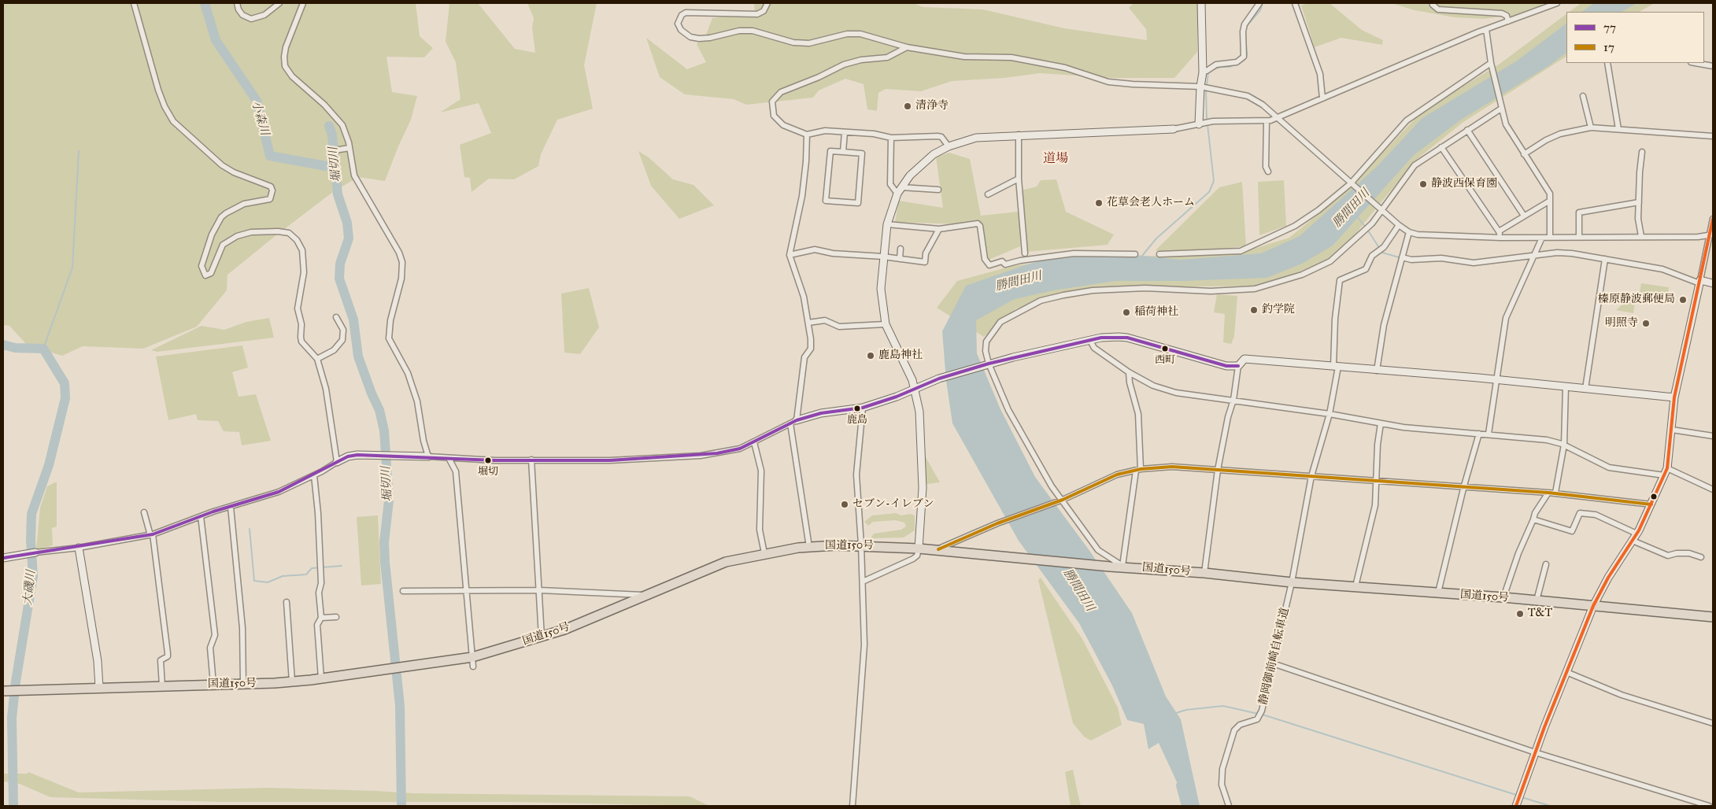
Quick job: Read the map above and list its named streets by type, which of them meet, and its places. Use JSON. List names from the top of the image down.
{
  "streets": {
    "highway": ["国道150号"],
    "street": ["静岡御前崎自転車道"]
  },
  "crossings": [
    ["国道150号", "静岡御前崎自転車道"]
  ],
  "districts": ["道場"],
  "water": [
    "小森川",
    "堀切川",
    "勝間田川",
    "大磯川"
  ],
  "places": [
    "清浄寺",
    "静波西保育園",
    "花草会老人ホーム",
    "榛原静波郵便局",
    "釣学院",
    "稲荷神社",
    "明照寺",
    "西町",
    "鹿島神社",
    "鹿島",
    "堀切",
    "セブン-イレブン",
    "T&T"
  ],
  "lines": ["transit line 77", "transit line 17"],
  "legend": ["77", "17"]
}
